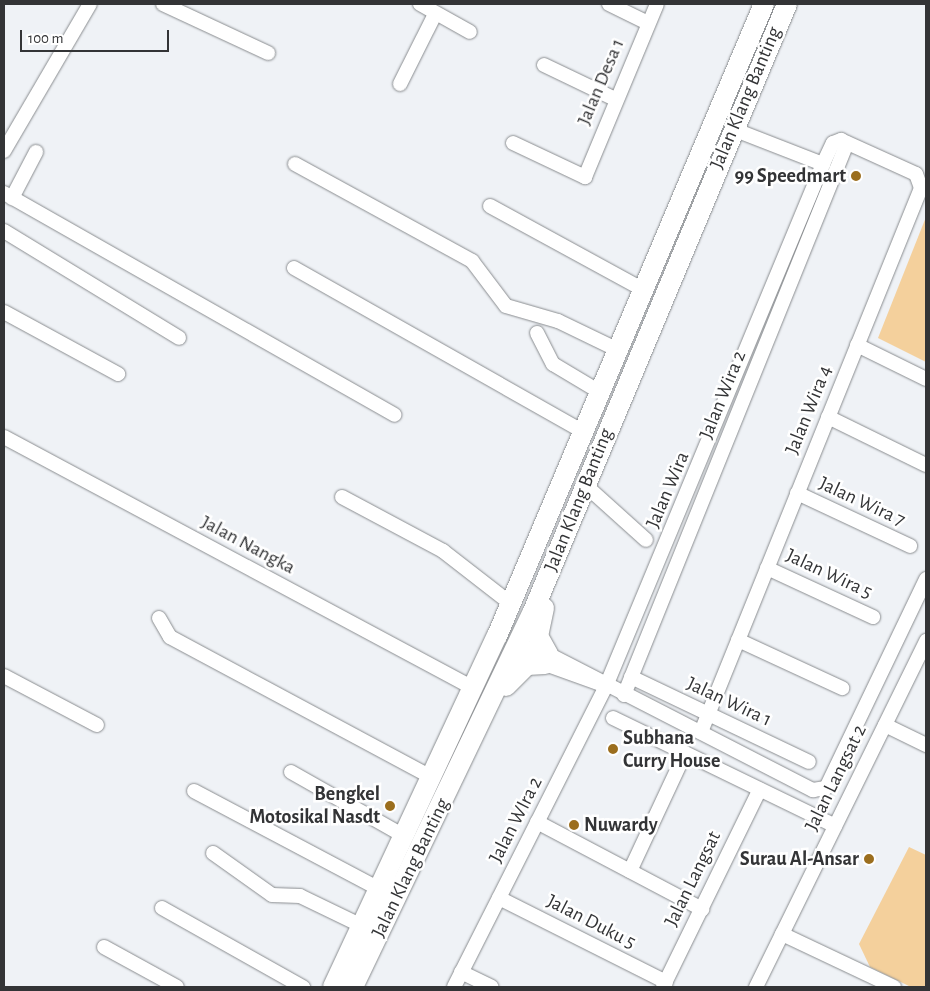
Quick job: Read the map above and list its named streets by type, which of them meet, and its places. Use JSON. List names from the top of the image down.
{
  "streets": {
    "highway": ["Jalan Klang Banting"],
    "street": [
      "Jalan Desa 1",
      "Jalan Wira 2",
      "Jalan Wira 4",
      "Jalan Wira",
      "Jalan Wira 7",
      "Jalan Nangka",
      "Jalan Wira 5",
      "Jalan Wira 1",
      "Jalan Langsat 2",
      "Jalan WIra 2",
      "Jalan Langsat",
      "Jalan Duku 5"
    ]
  },
  "crossings": [
    ["Jalan Klang Banting", "Jalan Nangka"],
    ["Jalan Wira 2", "Jalan Wira 4"],
    ["Jalan Wira 2", "Jalan Wira"],
    ["Jalan Wira 2", "Jalan Wira 1"],
    ["Jalan Wira 4", "Jalan Wira"],
    ["Jalan Wira 4", "Jalan Wira 7"],
    ["Jalan Wira 4", "Jalan Wira 5"],
    ["Jalan Wira 4", "Jalan Wira 1"],
    ["Jalan Wira", "Jalan WIra 2"],
    ["Jalan WIra 2", "Jalan Duku 5"],
    ["Jalan Langsat", "Jalan Duku 5"]
  ],
  "places": [
    "99 Speedmart",
    "Subhana Curry House",
    "Bengkel Motosikal Nasdt",
    "Nuwardy",
    "Surau Al-Ansar"
  ],
  "scale_bar": "100 m"
}
